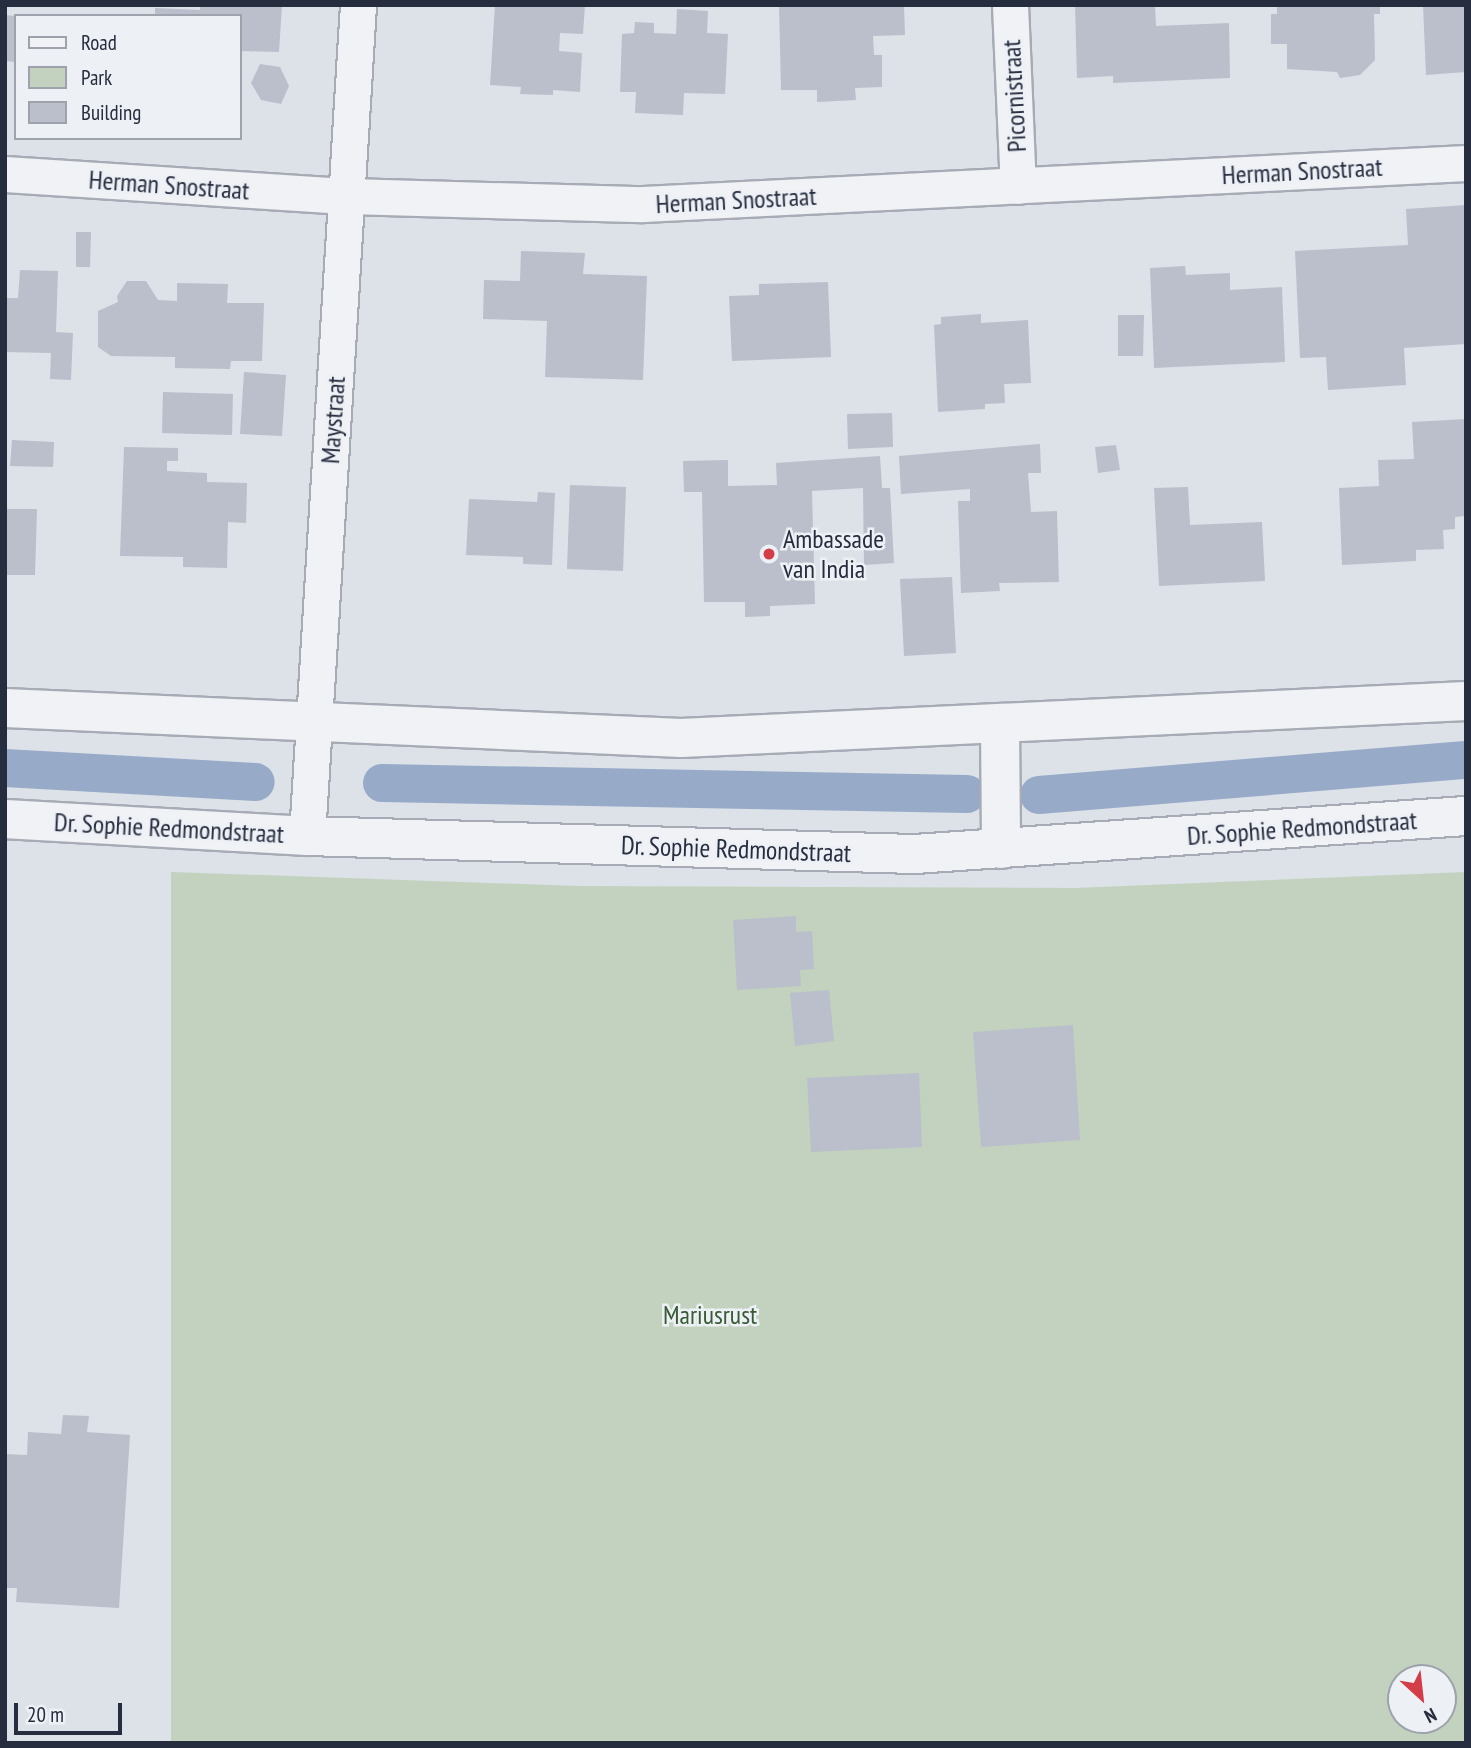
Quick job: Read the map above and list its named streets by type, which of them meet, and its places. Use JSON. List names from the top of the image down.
{
  "streets": {
    "street": [
      "Picornistraat",
      "Herman Snostraat",
      "Maystraat",
      "Dr. Sophie Redmondstraat"
    ]
  },
  "crossings": [
    ["Picornistraat", "Herman Snostraat"],
    ["Herman Snostraat", "Maystraat"],
    ["Maystraat", "Dr. Sophie Redmondstraat"]
  ],
  "parks": ["Mariusrust"],
  "places": ["Ambassade van India"],
  "legend": ["Road", "Park", "Building"],
  "scale_bar": "20 m",
  "north": "bottom right"
}
